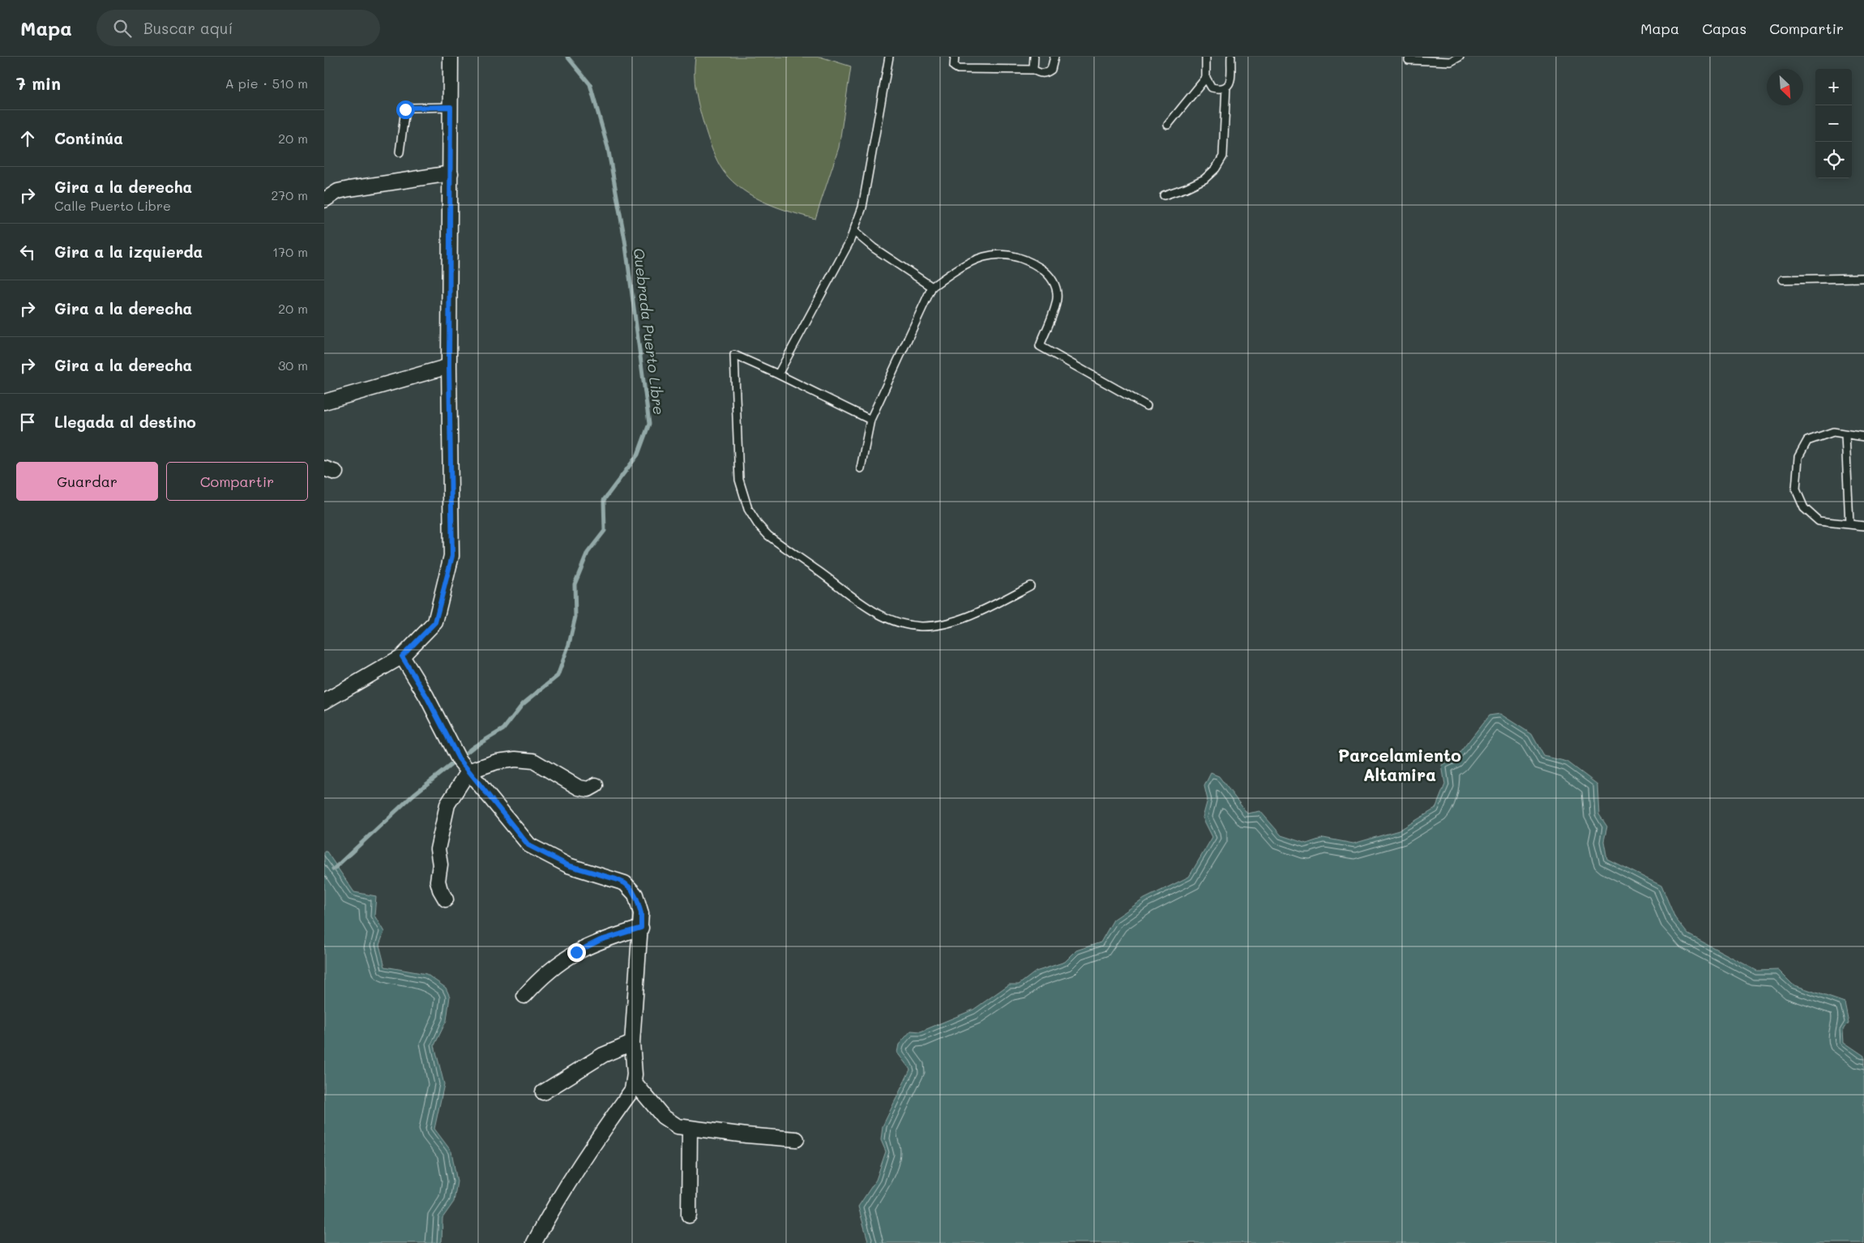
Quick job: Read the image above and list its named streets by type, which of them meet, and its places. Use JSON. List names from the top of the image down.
{
  "districts": ["Parcelamiento Altamira"],
  "water": ["Quebrada Puerto Libre"],
  "north": "bottom right",
  "page": {
    "header": "Mapa",
    "search": "Buscar aquí",
    "nav": ["Mapa", "Capas", "Compartir"],
    "heading": ["7 min", "A pie · 510 m"],
    "map_buttons": ["+", "−"],
    "list": [
      ["Continúa", "20 m"],
      ["Gira a la derecha", "Calle Puerto Libre", "270 m"],
      ["Gira a la izquierda", "170 m"],
      ["Gira a la derecha", "20 m"],
      ["Gira a la derecha", "30 m"],
      "Llegada al destino"
    ],
    "buttons": ["Guardar", "Compartir"]
  }
}
